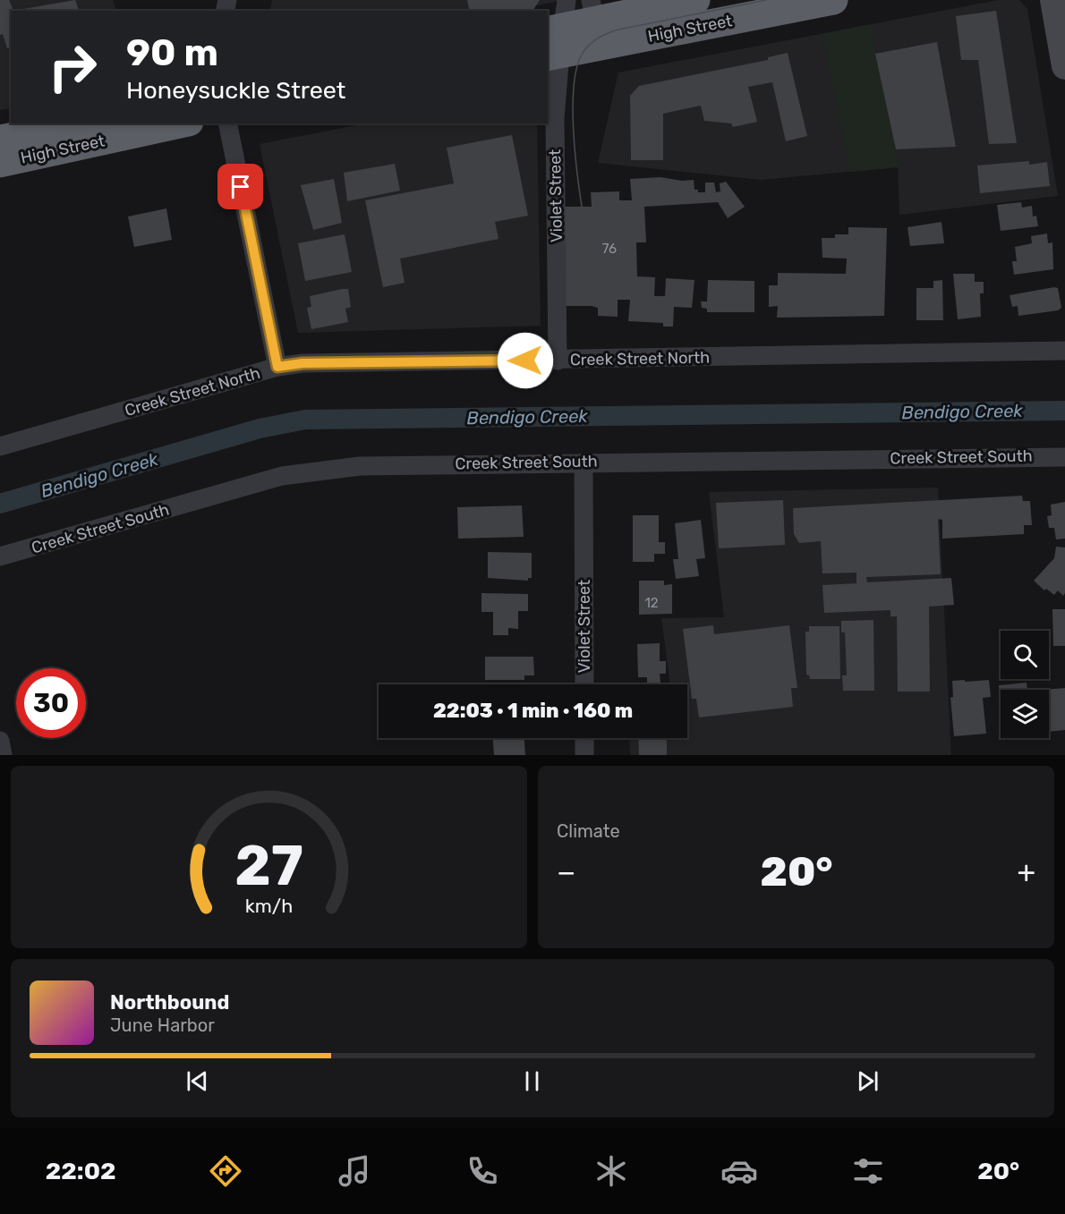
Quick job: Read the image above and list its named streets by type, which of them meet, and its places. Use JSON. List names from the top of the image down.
{
  "streets": {
    "highway": ["High Street"],
    "street": ["Violet Street", "Creek Street North", "Creek Street South"]
  },
  "crossings": [
    ["High Street", "Violet Street"],
    ["Violet Street", "Creek Street North"],
    ["Violet Street", "Creek Street South"]
  ],
  "water": ["Bendigo Creek"],
  "house_numbers": ["76", "12"],
  "page": {
    "turn": ["90 m", "Honeysuckle Street"],
    "limit": "30",
    "trip": "22:03 · 1 min · 160 m",
    "tile": "Climate",
    "heat": ["−", "20°", "+"],
    "song": ["Northbound", "June Harbor"],
    "tabs": ["22:02", "20°"],
    "gauge": ["27", "km/h"]
  }
}
